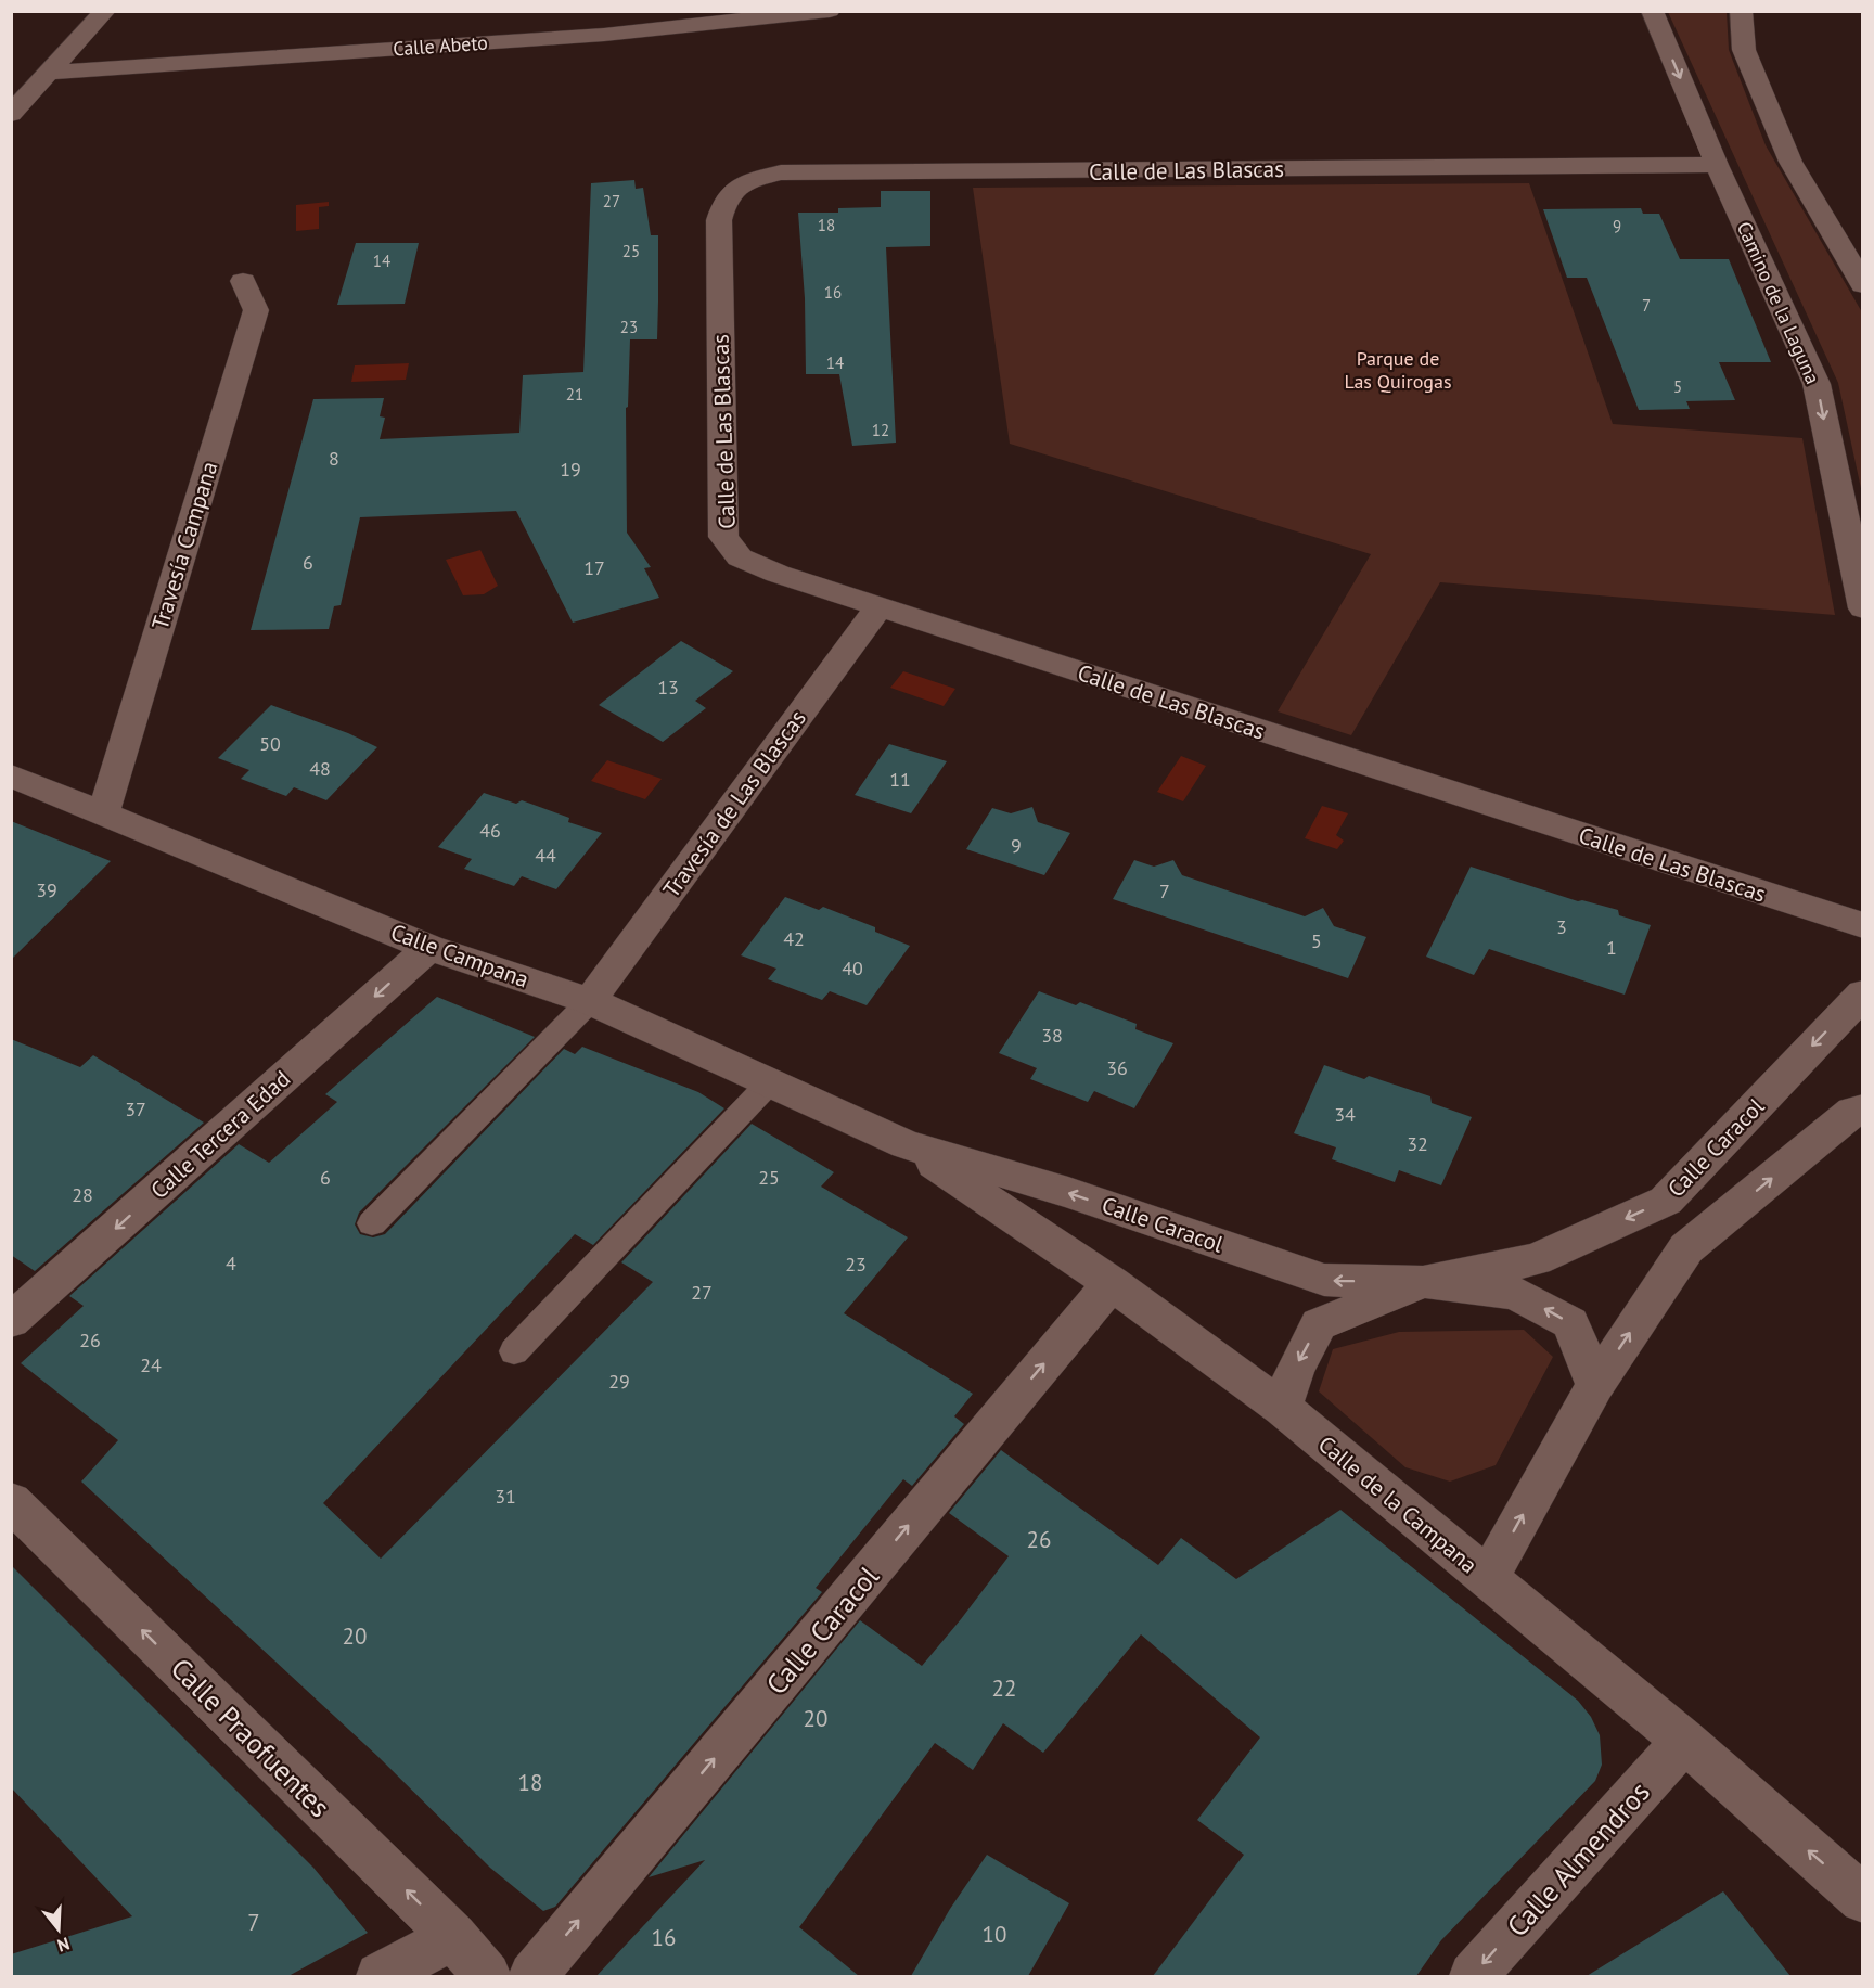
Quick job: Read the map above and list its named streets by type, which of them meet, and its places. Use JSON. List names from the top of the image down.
{
  "streets": {
    "street": [
      "Calle Abeto",
      "Calle de Las Blascas",
      "Camino de la Laguna",
      "Travesía Campana",
      "Travesía de Las Blascas",
      "Calle Campana",
      "Calle Tercera Edad",
      "Calle Caracol",
      "Calle de la Campana",
      "Calle Praofuentes",
      "Calle Almendros"
    ]
  },
  "crossings": [
    ["Calle de Las Blascas", "Camino de la Laguna"],
    ["Calle de Las Blascas", "Travesía de Las Blascas"],
    ["Travesía Campana", "Calle Campana"],
    ["Travesía de Las Blascas", "Calle Campana"],
    ["Calle Campana", "Calle Tercera Edad"],
    ["Calle Campana", "Calle Caracol"],
    ["Calle Campana", "Calle de la Campana"],
    ["Calle Caracol", "Calle de la Campana"],
    ["Calle de la Campana", "Calle Almendros"]
  ],
  "one_way": ["Calle Tercera Edad", "Calle Praofuentes", "Calle Almendros"],
  "parks": ["Parque de Las Quirogas"],
  "house_numbers": [
    "27",
    "18",
    "9",
    "25",
    "14",
    "16",
    "7",
    "23",
    "14",
    "5",
    "21",
    "12",
    "8",
    "19",
    "6",
    "17",
    "13",
    "50",
    "48",
    "11",
    "46",
    "9",
    "44",
    "39",
    "7",
    "3",
    "42",
    "5",
    "1",
    "40",
    "38",
    "36",
    "37",
    "34",
    "32",
    "6",
    "25",
    "28",
    "4",
    "23",
    "27",
    "26",
    "24",
    "29",
    "31",
    "26",
    "20",
    "22",
    "20",
    "18",
    "7",
    "10",
    "16"
  ],
  "north": "bottom"
}
